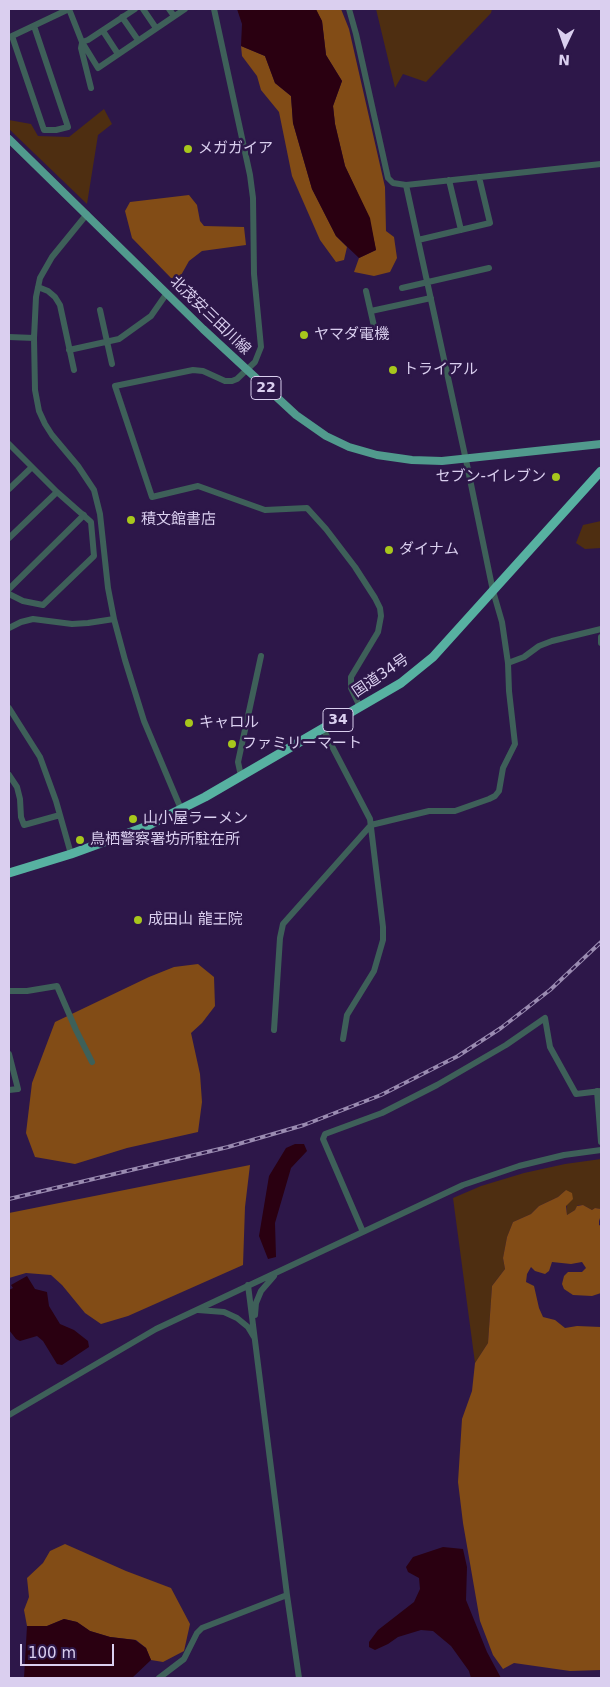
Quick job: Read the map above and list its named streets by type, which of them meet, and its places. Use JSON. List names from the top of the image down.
{
  "streets": {
    "highway": ["国道34号", "34"],
    "main road": ["北茂安三田川線", "22"]
  },
  "places": [
    "メガガイア",
    "ヤマダ電機",
    "トライアル",
    "セブン-イレブン",
    "積文館書店",
    "ダイナム",
    "キャロル",
    "ファミリーマート",
    "山小屋ラーメン",
    "鳥栖警察署坊所駐在所",
    "成田山 龍王院"
  ],
  "scale_bar": "100 m",
  "north": "bottom"
}
